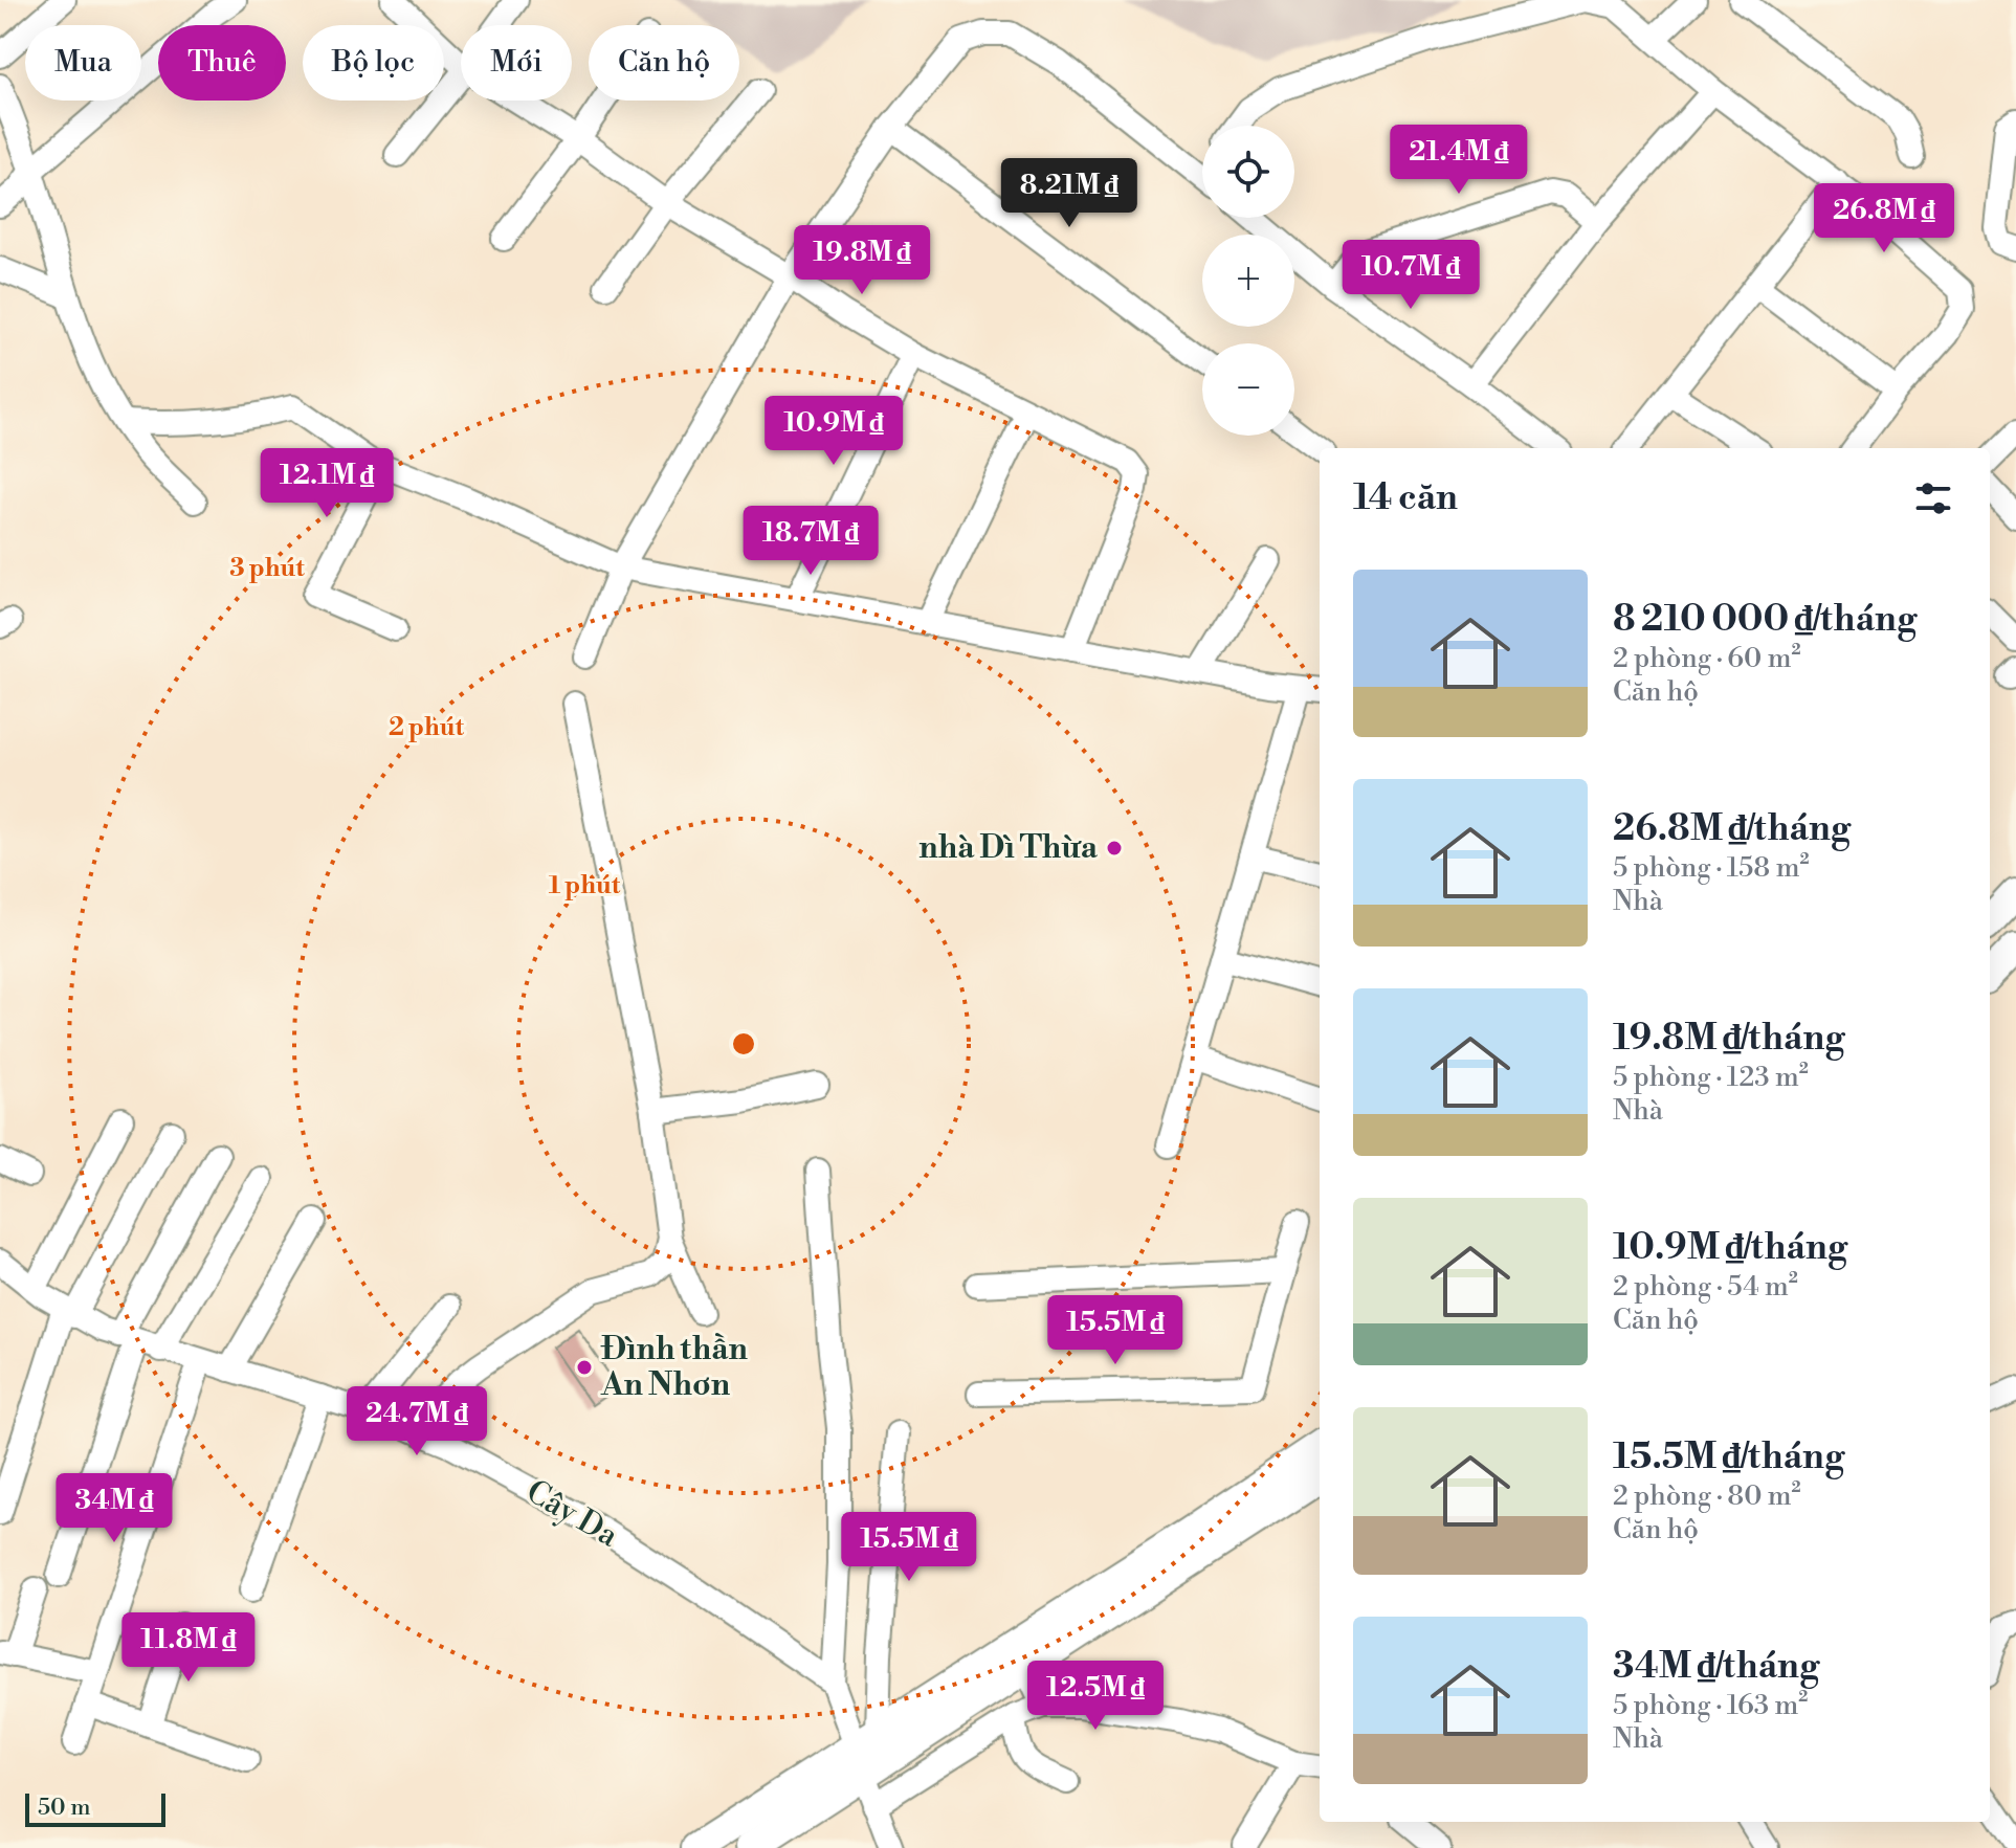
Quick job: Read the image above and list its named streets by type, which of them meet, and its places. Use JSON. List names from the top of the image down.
{
  "streets": {
    "street": ["Cây Da"]
  },
  "places": ["nhà Dì Thừa", "Đình thần An Nhơn"],
  "scale_bar": "50 m",
  "page": {
    "chip": [
      "Mua",
      "Thuê",
      "Bộ lọc",
      "Mới",
      "Căn hộ"
    ],
    "price": [
      "21.4M ₫",
      "8.21M ₫",
      "26.8M ₫",
      "19.8M ₫",
      "10.7M ₫",
      "10.9M ₫",
      "12.1M ₫",
      "18.7M ₫",
      "15.5M ₫",
      "24.7M ₫",
      "34M ₫",
      "15.5M ₫",
      "11.8M ₫",
      "12.5M ₫"
    ],
    "map_buttons": ["+", "−"],
    "heading": "14 căn",
    "list": [
      {
        "name": "8 210 000 ₫/tháng",
        "note": "2 phòng · 60 m² · Căn hộ"
      },
      {
        "name": "26.8M ₫/tháng",
        "note": "5 phòng · 158 m² · Nhà"
      },
      {
        "name": "19.8M ₫/tháng",
        "note": "5 phòng · 123 m² · Nhà"
      },
      {
        "name": "10.9M ₫/tháng",
        "note": "2 phòng · 54 m² · Căn hộ"
      },
      {
        "name": "15.5M ₫/tháng",
        "note": "2 phòng · 80 m² · Căn hộ"
      },
      {
        "name": "34M ₫/tháng",
        "note": "5 phòng · 163 m² · Nhà"
      }
    ],
    "scale": "50 m"
  },
  "rings": ["3 phút", "2 phút", "1 phút"]
}
